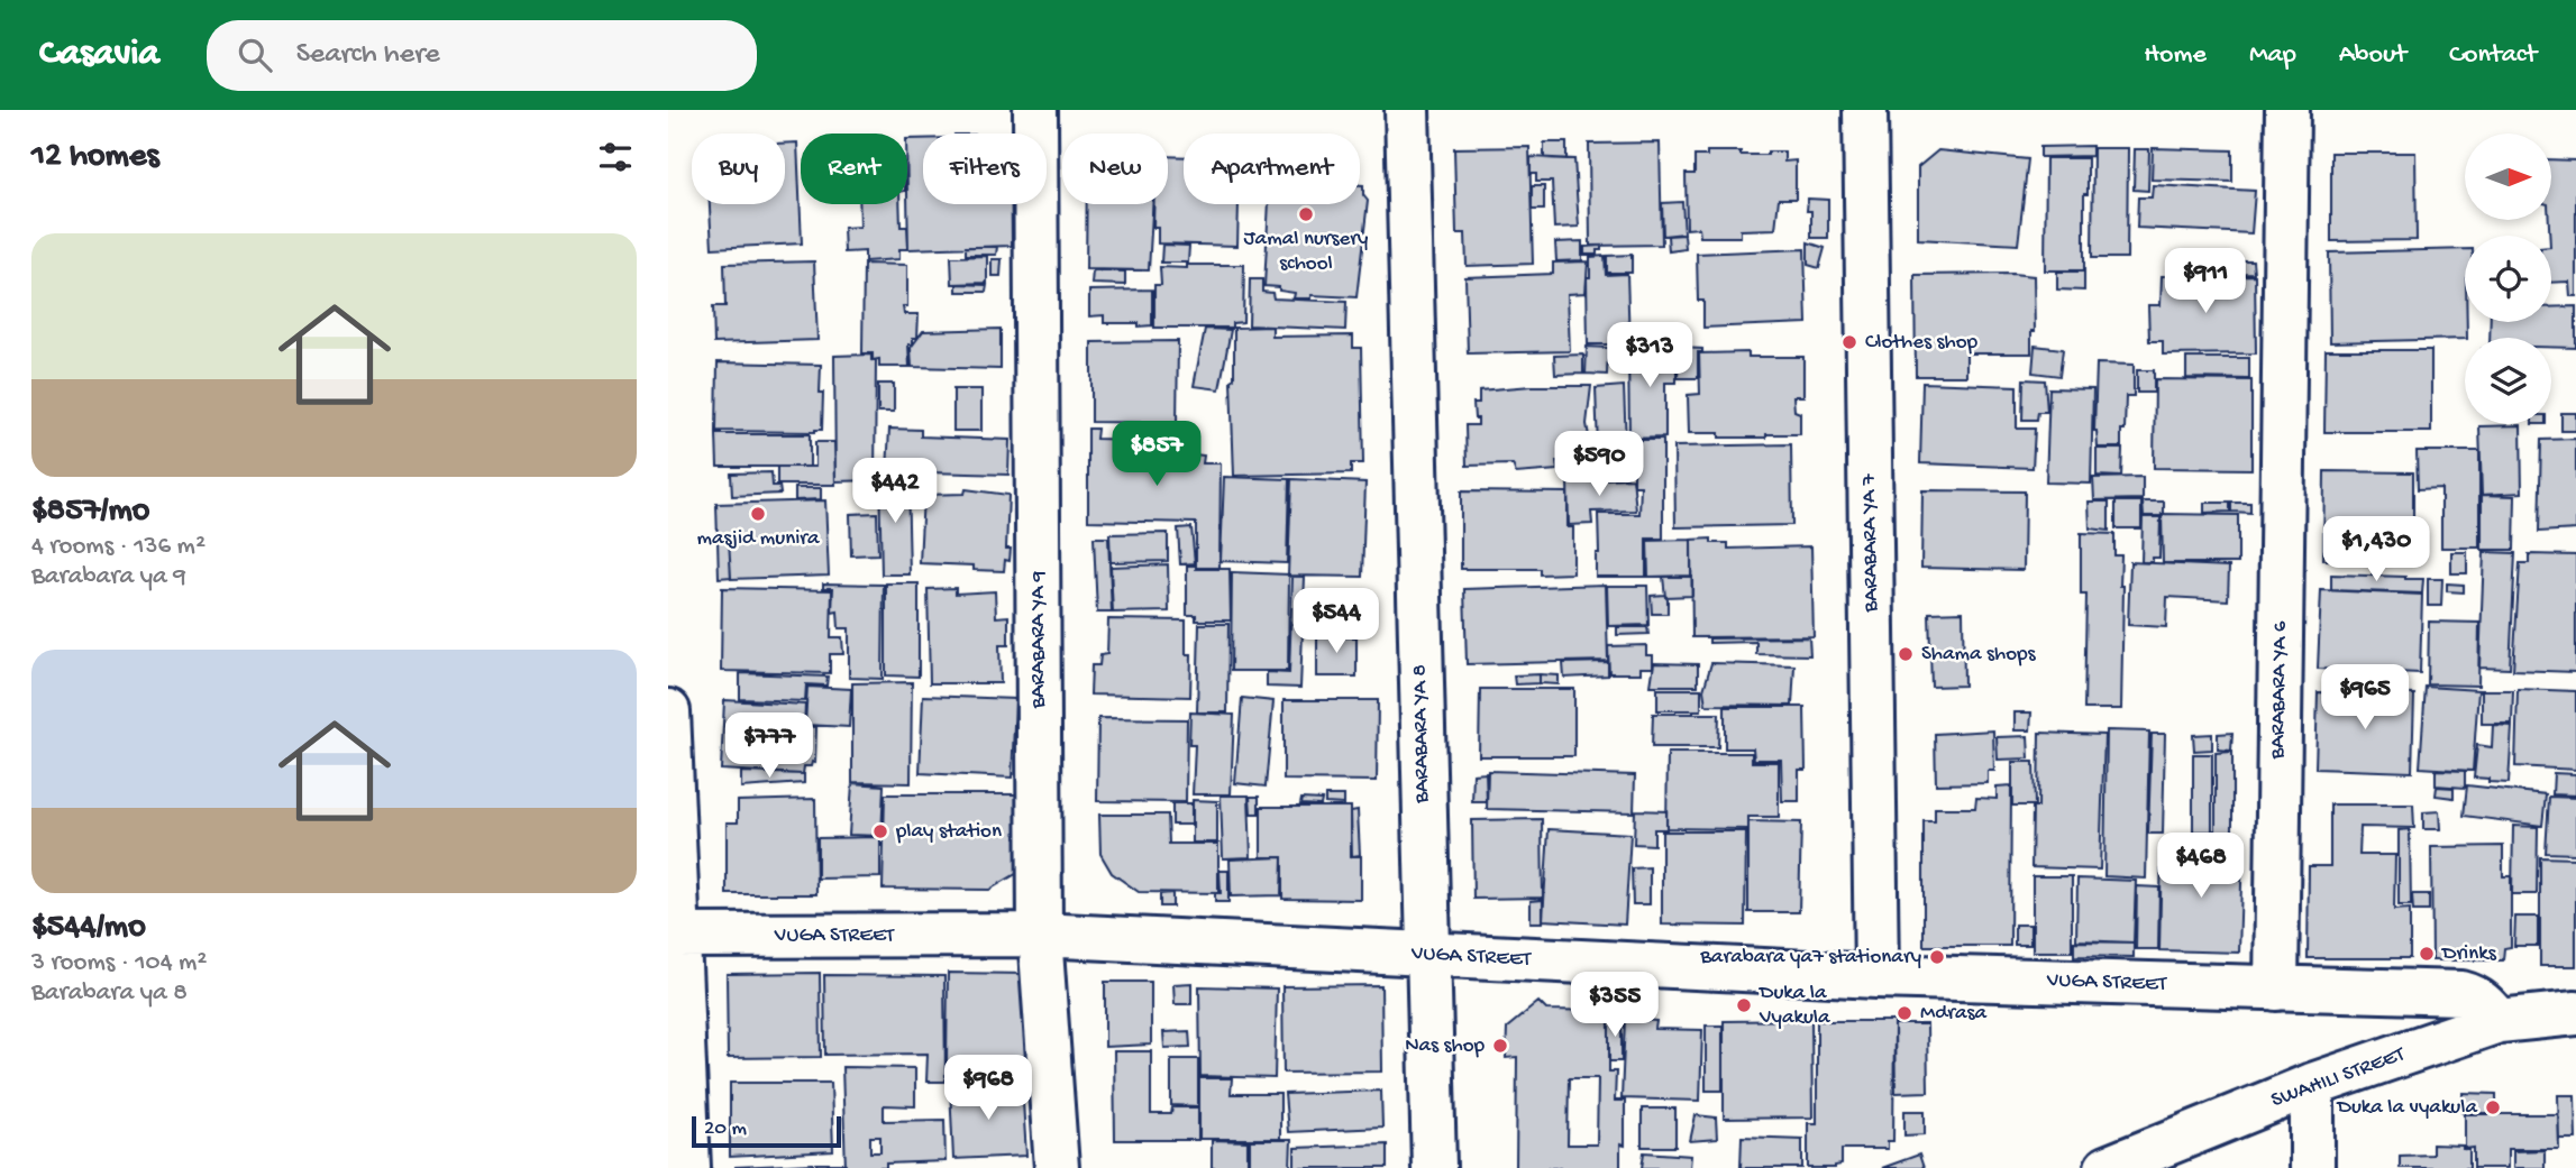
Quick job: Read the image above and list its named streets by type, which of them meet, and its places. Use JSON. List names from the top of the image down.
{
  "streets": {
    "street": [
      "BARABARA YA 7",
      "BARABARA YA 9",
      "BARABARA YA 6",
      "BARABARA YA 8",
      "VUGA STREET",
      "SWAHILI STREET"
    ]
  },
  "crossings": [
    ["BARABARA YA 7", "VUGA STREET"],
    ["BARABARA YA 9", "VUGA STREET"],
    ["BARABARA YA 6", "VUGA STREET"],
    ["BARABARA YA 8", "VUGA STREET"],
    ["VUGA STREET", "SWAHILI STREET"]
  ],
  "places": [
    "Jamal nursery school",
    "Clothes shop",
    "masjid munira",
    "Shama shops",
    "play station",
    "Drinks",
    "Barabara ya7 stationary",
    "Duka la Vyakula",
    "Mdrasa",
    "Nas shop",
    "Duka la vyakula"
  ],
  "scale_bar": "20 m",
  "north": "right",
  "page": {
    "header": "Casavia",
    "search": "Search here",
    "nav": [
      "Home",
      "Map",
      "About",
      "Contact"
    ],
    "heading": "12 homes",
    "chip": [
      "Buy",
      "Rent",
      "Filters",
      "New",
      "Apartment"
    ],
    "list": [
      {
        "name": "$857/mo",
        "note": "4 rooms · 136 m² · Barabara ya 9"
      },
      {
        "name": "$544/mo",
        "note": "3 rooms · 104 m² · Barabara ya 8"
      }
    ],
    "price": [
      "$911",
      "$313",
      "$857",
      "$590",
      "$442",
      "$1,430",
      "$544",
      "$965",
      "$777",
      "$468",
      "$355",
      "$968"
    ],
    "scale": "20 m"
  }
}
